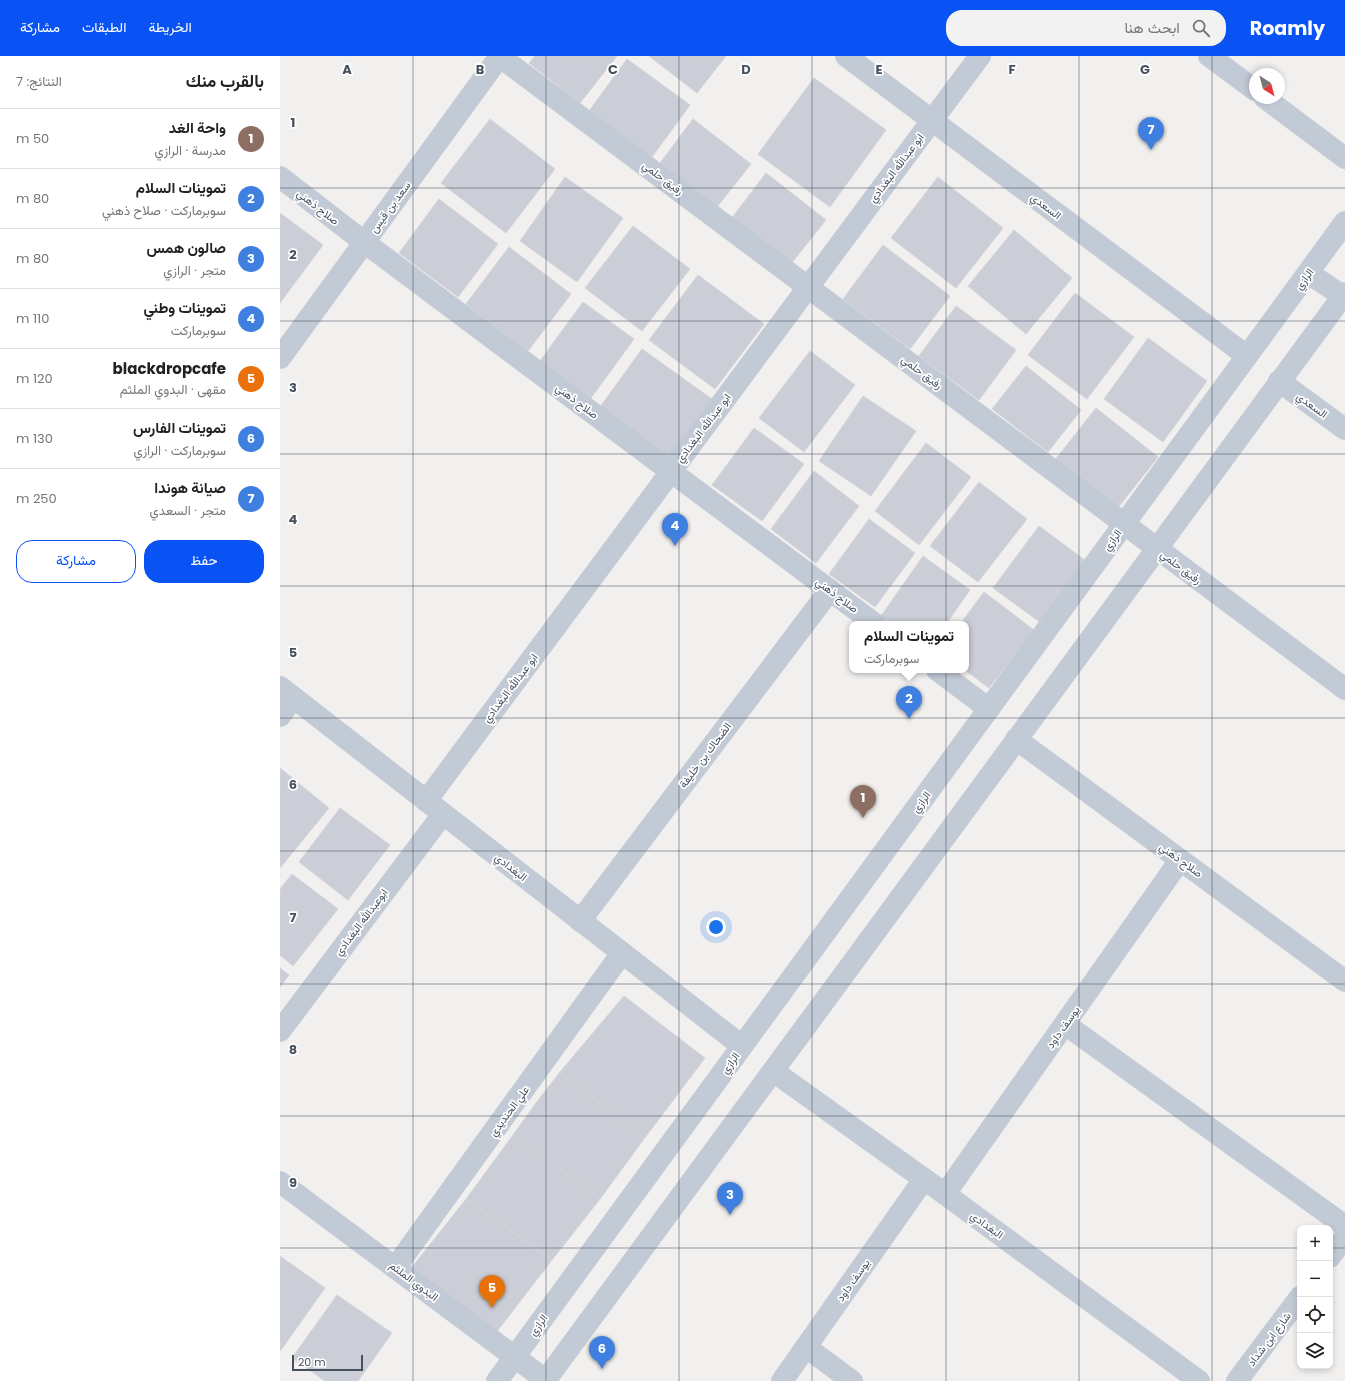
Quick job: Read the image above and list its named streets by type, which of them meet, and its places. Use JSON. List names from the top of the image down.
{
  "streets": {
    "street": [
      "ابو عبدالله البغدادي",
      "رفيق حلمي",
      "السعدي",
      "صلاح ذهني",
      "سعد بن قيس",
      "الرازي",
      "الضحاك بن خليفة",
      "البغدادي",
      "ابوعبدالله البغدادي",
      "يوسف داود",
      "علي الحنديدي",
      "البدوي الملثم",
      "شارع ابن شداد"
    ]
  },
  "crossings": [
    ["ابو عبدالله البغدادي", "رفيق حلمي"],
    ["ابو عبدالله البغدادي", "السعدي"],
    ["ابو عبدالله البغدادي", "صلاح ذهني"],
    ["ابو عبدالله البغدادي", "البغدادي"],
    ["ابو عبدالله البغدادي", "ابوعبدالله البغدادي"],
    ["رفيق حلمي", "سعد بن قيس"],
    ["رفيق حلمي", "الرازي"],
    ["السعدي", "الرازي"],
    ["صلاح ذهني", "سعد بن قيس"],
    ["صلاح ذهني", "الضحاك بن خليفة"],
    ["صلاح ذهني", "يوسف داود"],
    ["الرازي", "البغدادي"],
    ["الرازي", "البدوي الملثم"],
    ["الضحاك بن خليفة", "البغدادي"],
    ["البغدادي", "ابوعبدالله البغدادي"],
    ["البغدادي", "يوسف داود"],
    ["البغدادي", "علي الحنديدي"],
    ["علي الحنديدي", "البدوي الملثم"]
  ],
  "scale_bar": "20 m",
  "north": "bottom right",
  "page": {
    "header": "Roamly",
    "search": "ابحث هنا",
    "nav": ["الخريطة", "الطبقات", "مشاركة"],
    "heading": ["بالقرب منك", "النتائج: 7"],
    "list": [
      {
        "mark": "1",
        "name": "واحة الغد",
        "note": "مدرسة · الرازي",
        "value": "50 m"
      },
      {
        "mark": "2",
        "name": "تموينات السلام",
        "note": "سوبرماركت · صلاح ذهني",
        "value": "80 m"
      },
      {
        "mark": "3",
        "name": "صالون همس",
        "note": "متجر · الرازي",
        "value": "80 m"
      },
      {
        "mark": "4",
        "name": "تموينات وطني",
        "note": "سوبرماركت",
        "value": "110 m"
      },
      {
        "mark": "5",
        "name": "blackdropcafe",
        "note": "مقهى · البدوي الملثم",
        "value": "120 m"
      },
      {
        "mark": "6",
        "name": "تموينات الفارس",
        "note": "سوبرماركت · الرازي",
        "value": "130 m"
      },
      {
        "mark": "7",
        "name": "صيانة هوندا",
        "note": "متجر · السعدي",
        "value": "250 m"
      }
    ],
    "pins": [
      "7",
      "4",
      "2",
      "1",
      "3",
      "5",
      "6"
    ],
    "buttons": ["حفظ", "مشاركة"],
    "popup": ["تموينات السلام", "سوبرماركت"],
    "map_buttons": ["+", "−"],
    "scale": "20 m"
  },
  "grid": {
    "columns": [
      "A",
      "B",
      "C",
      "D",
      "E",
      "F",
      "G"
    ],
    "rows": [
      "1",
      "2",
      "3",
      "4",
      "5",
      "6",
      "7",
      "8",
      "9"
    ]
  }
}
